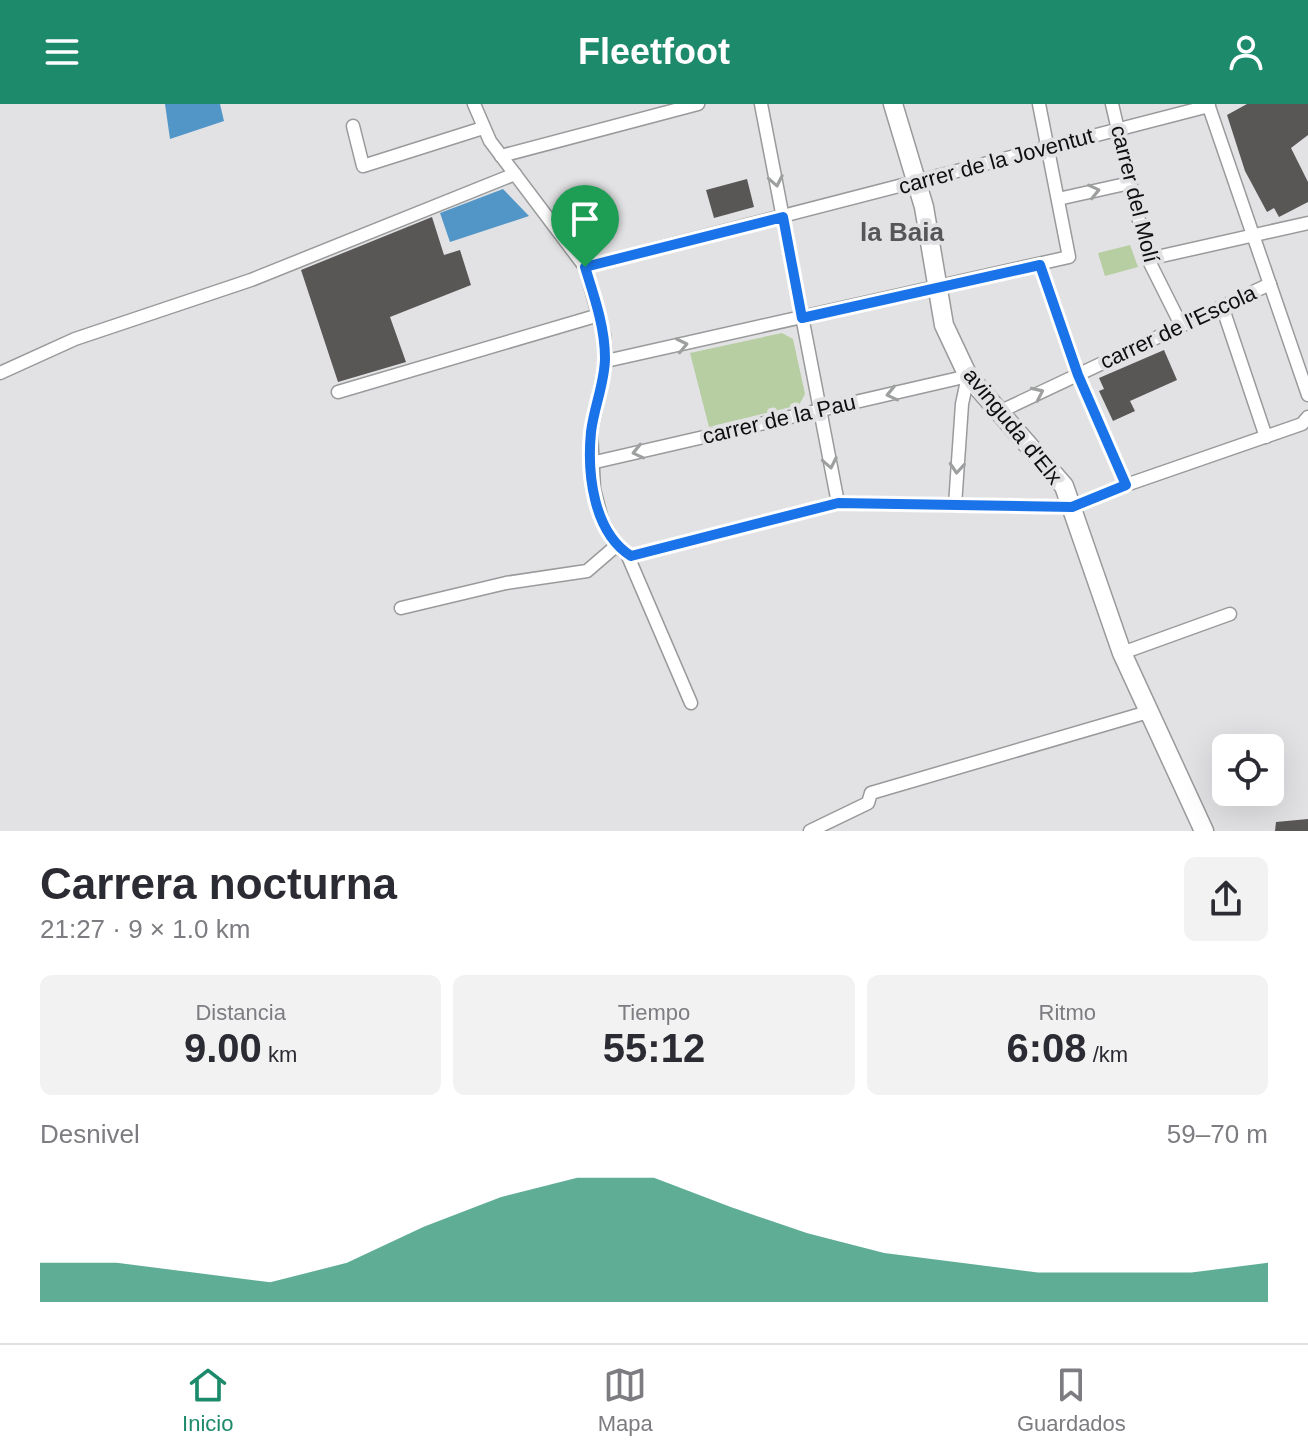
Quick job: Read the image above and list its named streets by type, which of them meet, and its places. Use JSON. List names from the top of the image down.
{
  "streets": {
    "main road": ["avinguda d'Elx"],
    "street": [
      "carrer de la Joventut",
      "carrer del Molí",
      "carrer de l'Escola",
      "carrer de la Pau"
    ]
  },
  "crossings": [
    ["carrer de la Joventut", "carrer del Molí"],
    ["carrer de la Joventut", "avinguda d'Elx"],
    ["carrer del Molí", "carrer de l'Escola"],
    ["carrer de l'Escola", "avinguda d'Elx"],
    ["carrer de la Pau", "avinguda d'Elx"]
  ],
  "districts": ["la Baia"],
  "page": {
    "header": "Fleetfoot",
    "heading": ["Carrera nocturna", "21:27 · 9 × 1.0 km"],
    "stats": [
      ["Distancia", "9.00 km"],
      ["Tiempo", "55:12"],
      ["Ritmo", "6:08 /km"]
    ],
    "chart": ["Desnivel", "59–70 m"],
    "tabs": ["Inicio", "Mapa", "Guardados"]
  }
}
